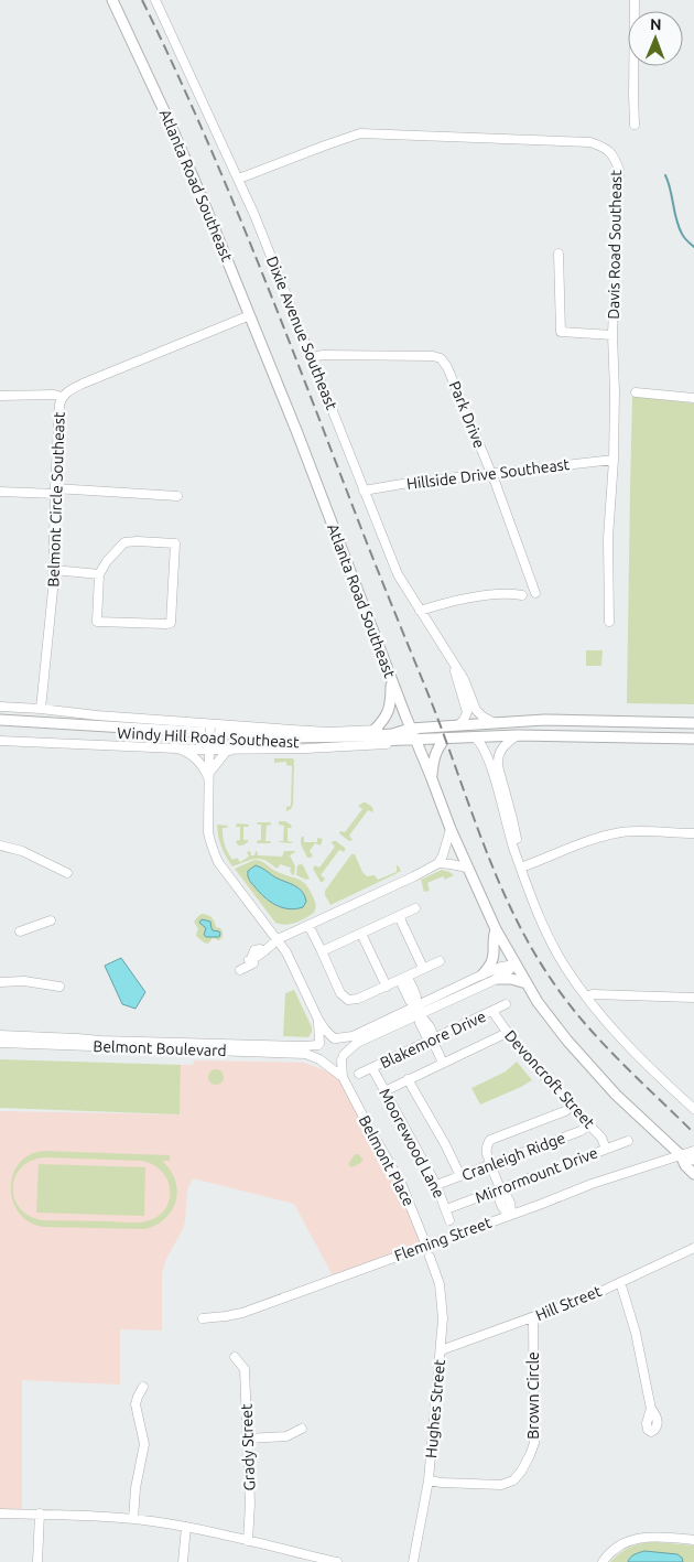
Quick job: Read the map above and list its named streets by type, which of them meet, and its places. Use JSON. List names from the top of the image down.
{
  "streets": {
    "main road": ["Atlanta Road Southeast", "Windy Hill Road Southeast"],
    "street": [
      "Davis Road Southeast",
      "Dixie Avenue Southeast",
      "Park Drive",
      "Hillside Drive Southeast",
      "Belmont Circle Southeast",
      "Blakemore Drive",
      "Belmont Boulevard",
      "Devoncroft Street",
      "Moorewood Lane",
      "Cranleigh Ridge",
      "Belmont Place",
      "Mirrormount Drive",
      "Fleming Street",
      "Hill Street",
      "Brown Circle",
      "Hughes Street",
      "Grady Street"
    ]
  },
  "crossings": [
    ["Atlanta Road Southeast", "Belmont Circle Southeast"],
    ["Atlanta Road Southeast", "Windy Hill Road Southeast"],
    ["Atlanta Road Southeast", "Fleming Street"],
    ["Davis Road Southeast", "Dixie Avenue Southeast"],
    ["Davis Road Southeast", "Hillside Drive Southeast"],
    ["Dixie Avenue Southeast", "Park Drive"],
    ["Dixie Avenue Southeast", "Hillside Drive Southeast"],
    ["Dixie Avenue Southeast", "Windy Hill Road Southeast"],
    ["Park Drive", "Hillside Drive Southeast"],
    ["Belmont Circle Southeast", "Windy Hill Road Southeast"],
    ["Blakemore Drive", "Devoncroft Street"],
    ["Blakemore Drive", "Moorewood Lane"],
    ["Belmont Boulevard", "Belmont Place"],
    ["Devoncroft Street", "Cranleigh Ridge"],
    ["Devoncroft Street", "Mirrormount Drive"],
    ["Moorewood Lane", "Cranleigh Ridge"],
    ["Moorewood Lane", "Mirrormount Drive"],
    ["Belmont Place", "Fleming Street"],
    ["Hill Street", "Brown Circle"],
    ["Hill Street", "Hughes Street"],
    ["Brown Circle", "Hughes Street"]
  ],
  "north": "top"
}
